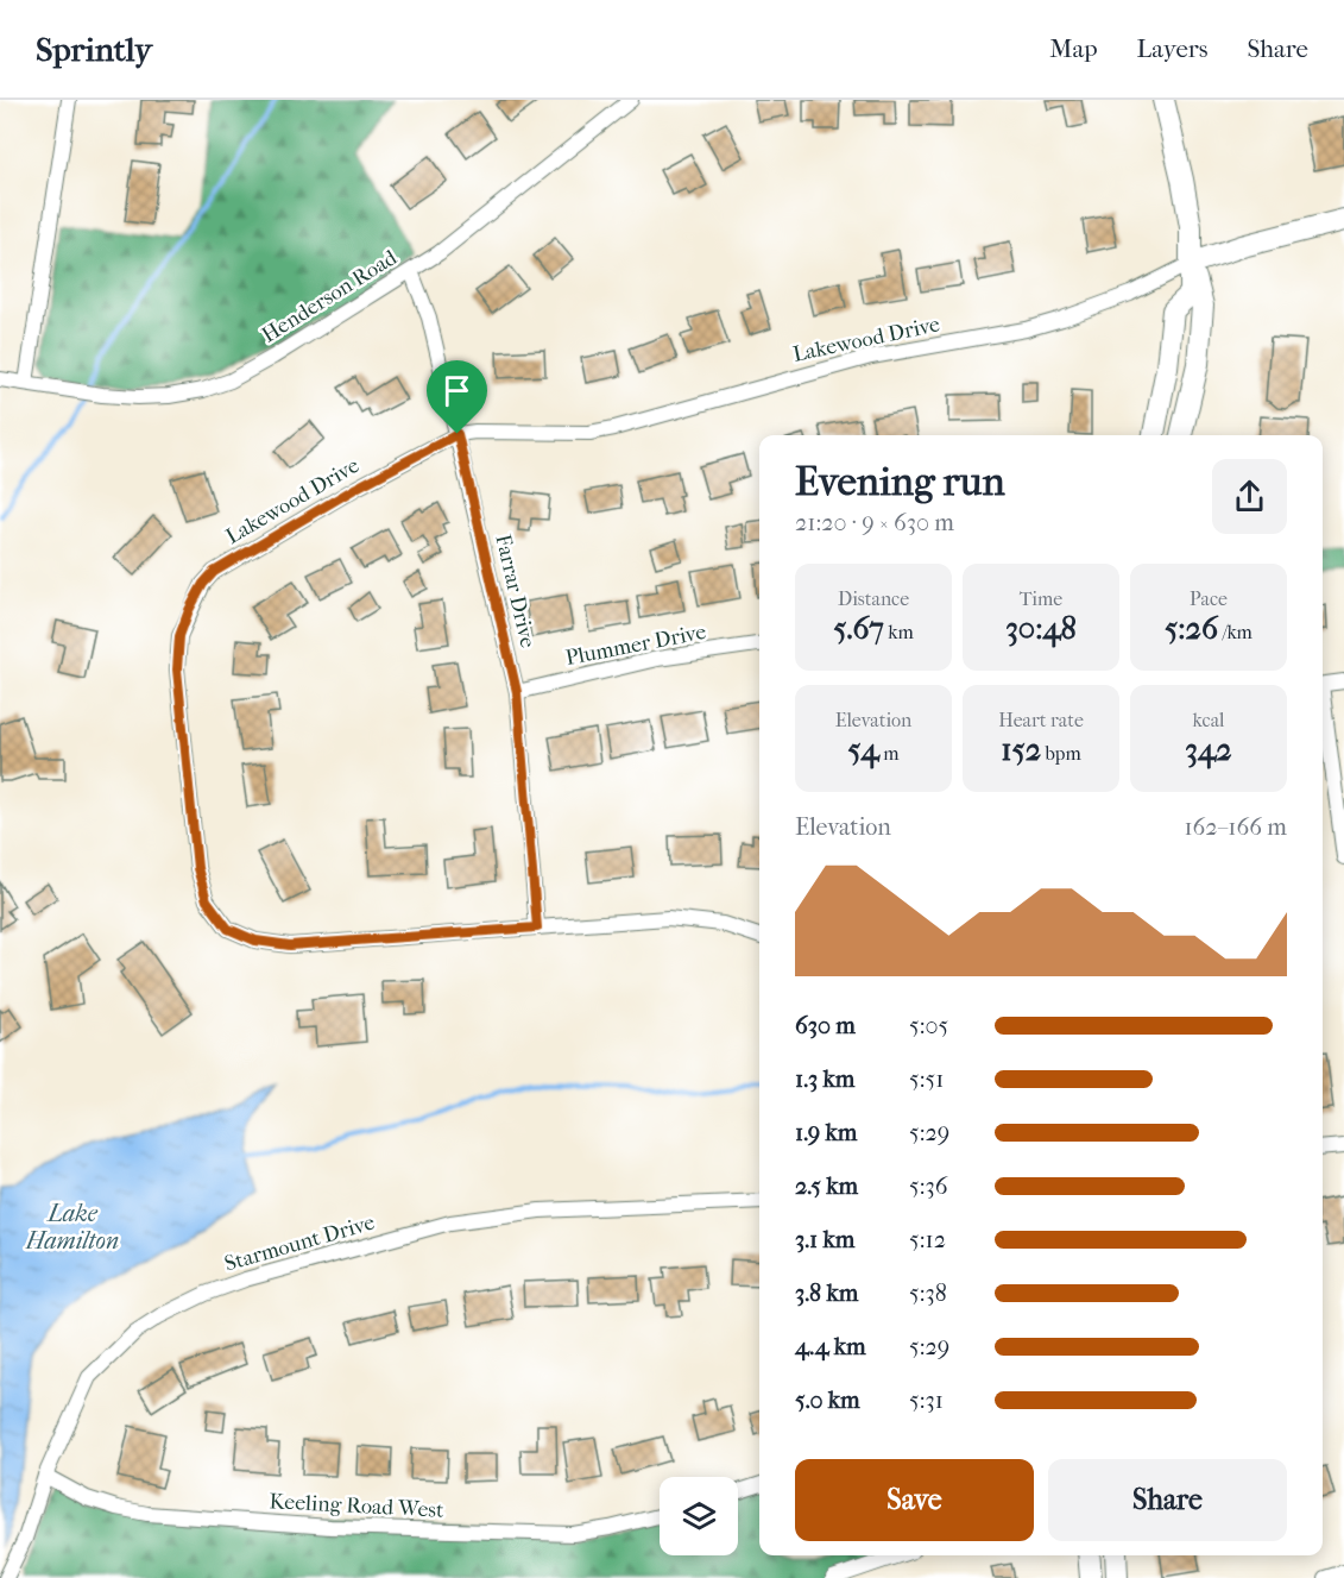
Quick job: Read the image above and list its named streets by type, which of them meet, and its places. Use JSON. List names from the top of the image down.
{
  "streets": {
    "street": [
      "Henderson Road",
      "Lakewood Drive",
      "Farrar Drive",
      "Plummer Drive",
      "Starmount Drive",
      "Keeling Road West"
    ]
  },
  "crossings": [
    ["Henderson Road", "Farrar Drive"],
    ["Lakewood Drive", "Farrar Drive"],
    ["Farrar Drive", "Plummer Drive"],
    ["Starmount Drive", "Keeling Road West"]
  ],
  "water": ["Lake Hamilton"],
  "page": {
    "header": "Sprintly",
    "nav": ["Map", "Layers", "Share"],
    "heading": ["Evening run", "21:20 · 9 × 630 m"],
    "stats": [
      ["Distance", "5.67 km"],
      ["Time", "30:48"],
      ["Pace", "5:26 /km"],
      ["Elevation", "54 m"],
      ["Heart rate", "152 bpm"],
      ["kcal", "342"]
    ],
    "chart": ["Elevation", "162–166 m"],
    "list": [
      {
        "name": "630 m",
        "note": "5:05"
      },
      {
        "name": "1.3 km",
        "note": "5:51"
      },
      {
        "name": "1.9 km",
        "note": "5:29"
      },
      {
        "name": "2.5 km",
        "note": "5:36"
      },
      {
        "name": "3.1 km",
        "note": "5:12"
      },
      {
        "name": "3.8 km",
        "note": "5:38"
      },
      {
        "name": "4.4 km",
        "note": "5:29"
      },
      {
        "name": "5.0 km",
        "note": "5:31"
      }
    ],
    "buttons": ["Save", "Share"]
  }
}
